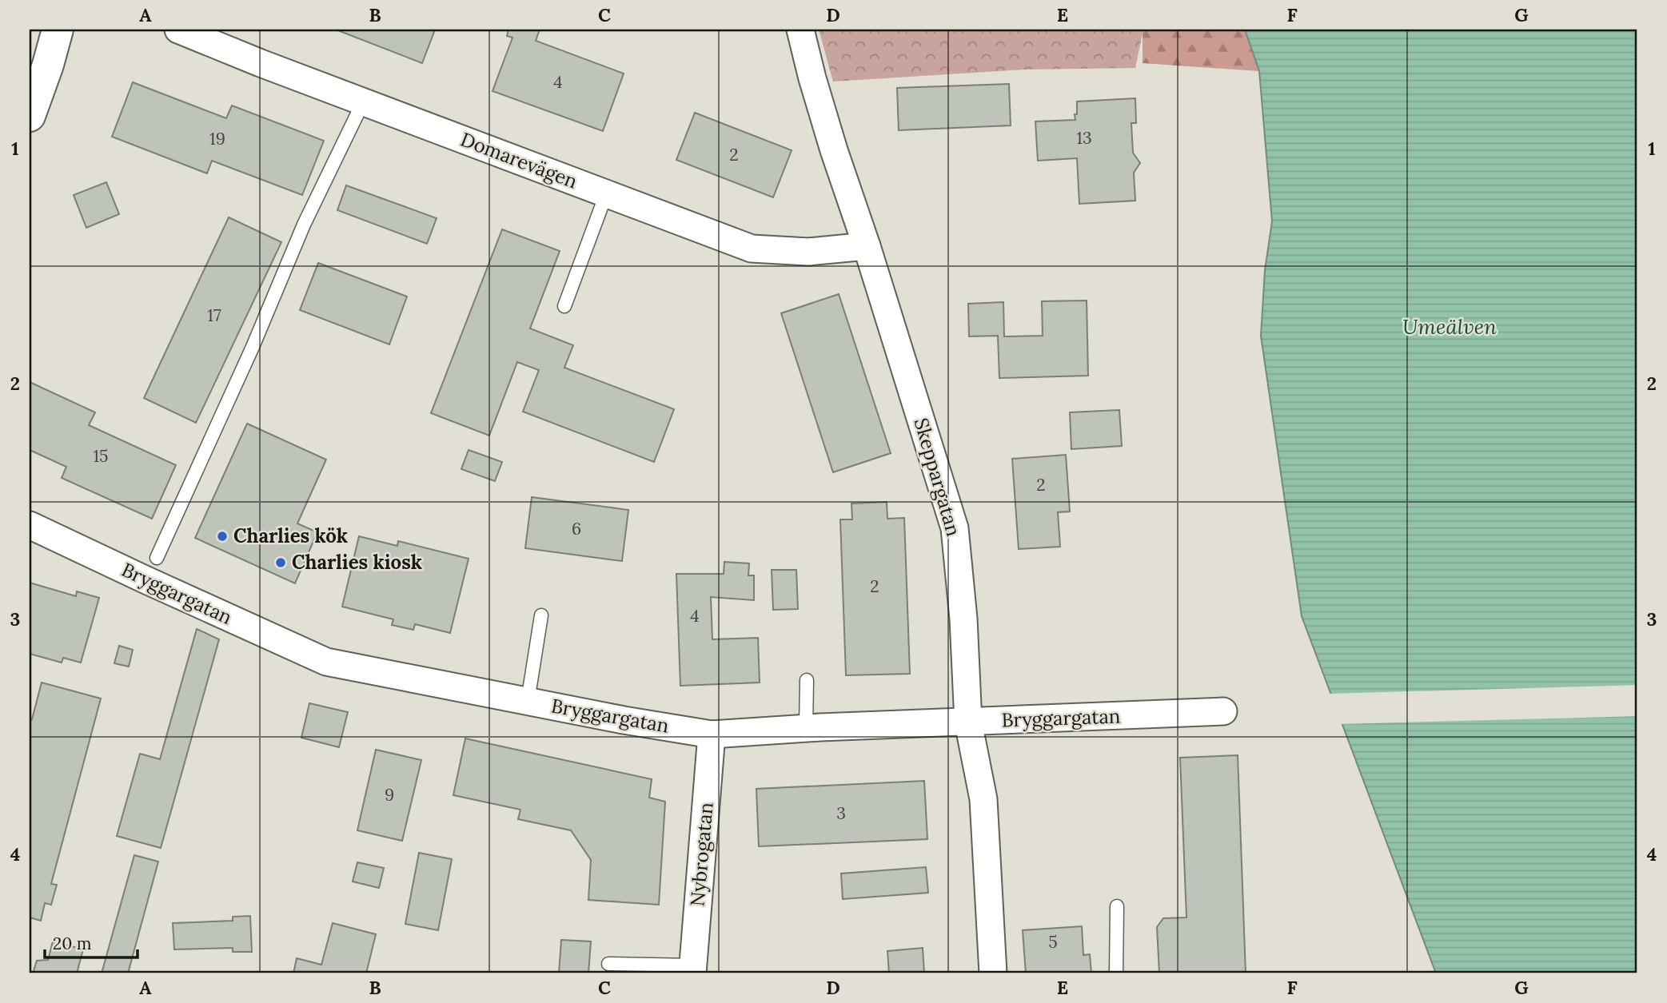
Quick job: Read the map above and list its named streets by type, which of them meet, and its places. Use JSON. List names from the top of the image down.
{
  "streets": {
    "street": [
      "Domarevägen",
      "Skeppargatan",
      "Bryggargatan",
      "Nybrogatan"
    ]
  },
  "crossings": [
    ["Domarevägen", "Skeppargatan"],
    ["Skeppargatan", "Bryggargatan"],
    ["Bryggargatan", "Nybrogatan"]
  ],
  "water": ["Umeälven"],
  "places": ["Charlies kök", "Charlies kiosk"],
  "house_numbers": [
    "4",
    "13",
    "19",
    "2",
    "17",
    "15",
    "2",
    "6",
    "2",
    "4",
    "9",
    "3",
    "5"
  ],
  "scale_bar": "20 m",
  "grid": {
    "columns": [
      "A",
      "B",
      "C",
      "D",
      "E",
      "F",
      "G"
    ],
    "rows": [
      "1",
      "2",
      "3",
      "4"
    ]
  }
}
